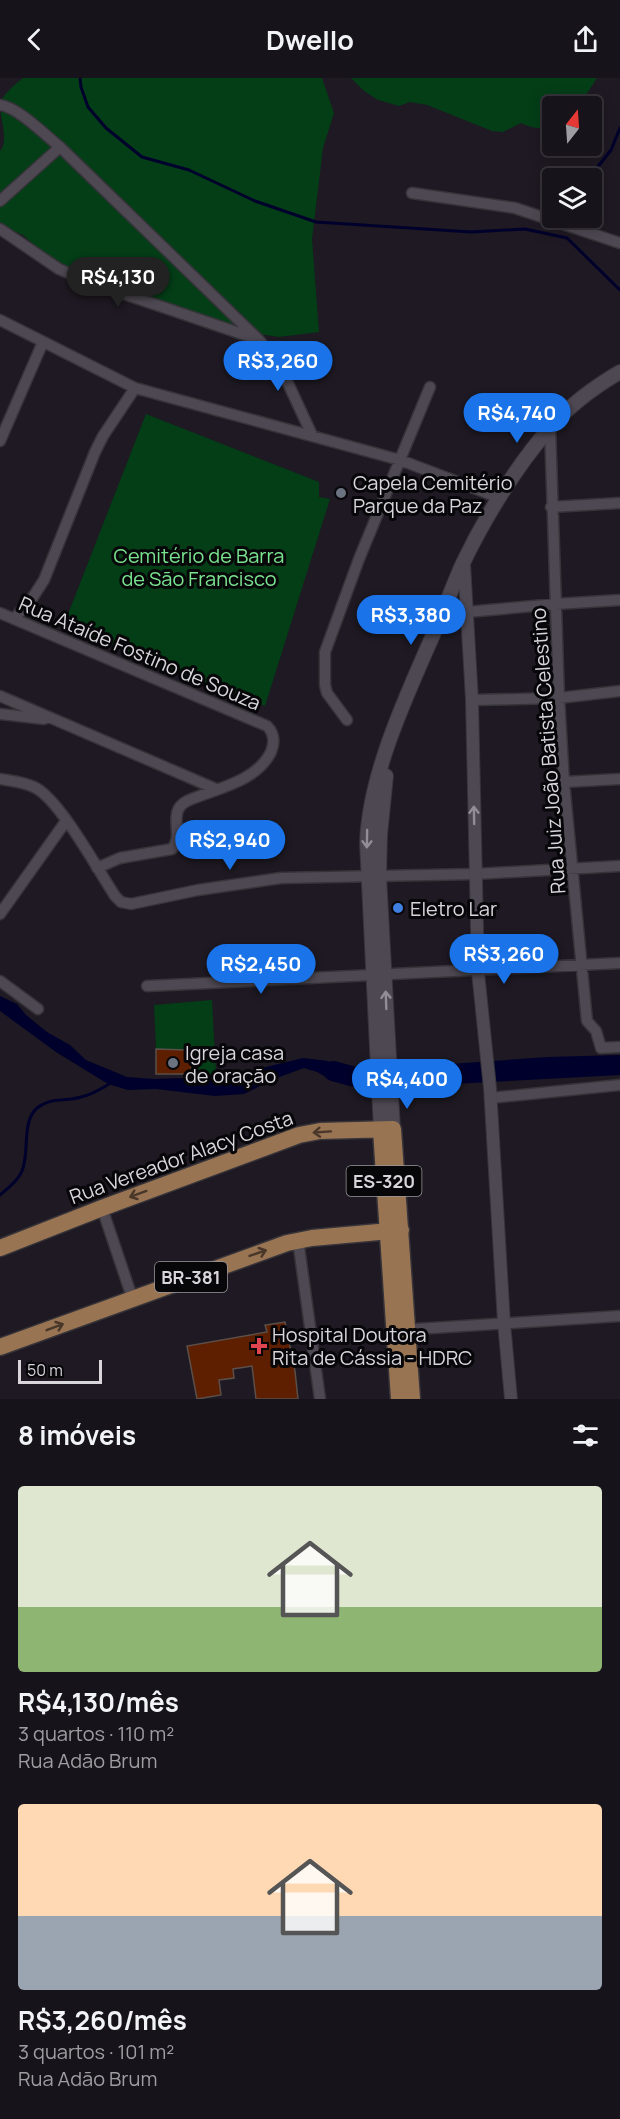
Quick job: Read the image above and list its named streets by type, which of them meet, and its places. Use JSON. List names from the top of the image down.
{
  "streets": {
    "main road": ["Rua Vereador Alacy Costa", "ES-320", "BR-381"],
    "street": ["Rua Ataíde Fostino de Souza", "Rua Juiz João Batista Celestino"]
  },
  "crossings": [
    ["Rua Juiz João Batista Celestino", "ES-320"],
    ["Rua Vereador Alacy Costa", "ES-320"],
    ["ES-320", "BR-381"]
  ],
  "parks": ["Cemitério de Barra de São Francisco"],
  "places": {
    "other": ["Capela Cemitério Parque da Paz", "Eletro Lar", "Igreja casa de oração"],
    "health": ["Hospital Doutora Rita de Cássia - HDRC"]
  },
  "scale_bar": "50 m",
  "north": "top",
  "page": {
    "header": "Dwello",
    "price": [
      "R$4,130",
      "R$3,260",
      "R$4,740",
      "R$3,380",
      "R$2,940",
      "R$3,260",
      "R$2,450",
      "R$4,400"
    ],
    "scale": "50 m",
    "heading": "8 imóveis",
    "list": [
      {
        "name": "R$4,130/mês",
        "note": "3 quartos · 110 m² · Rua Adão Brum"
      },
      {
        "name": "R$3,260/mês",
        "note": "3 quartos · 101 m² · Rua Adão Brum"
      }
    ]
  }
}
